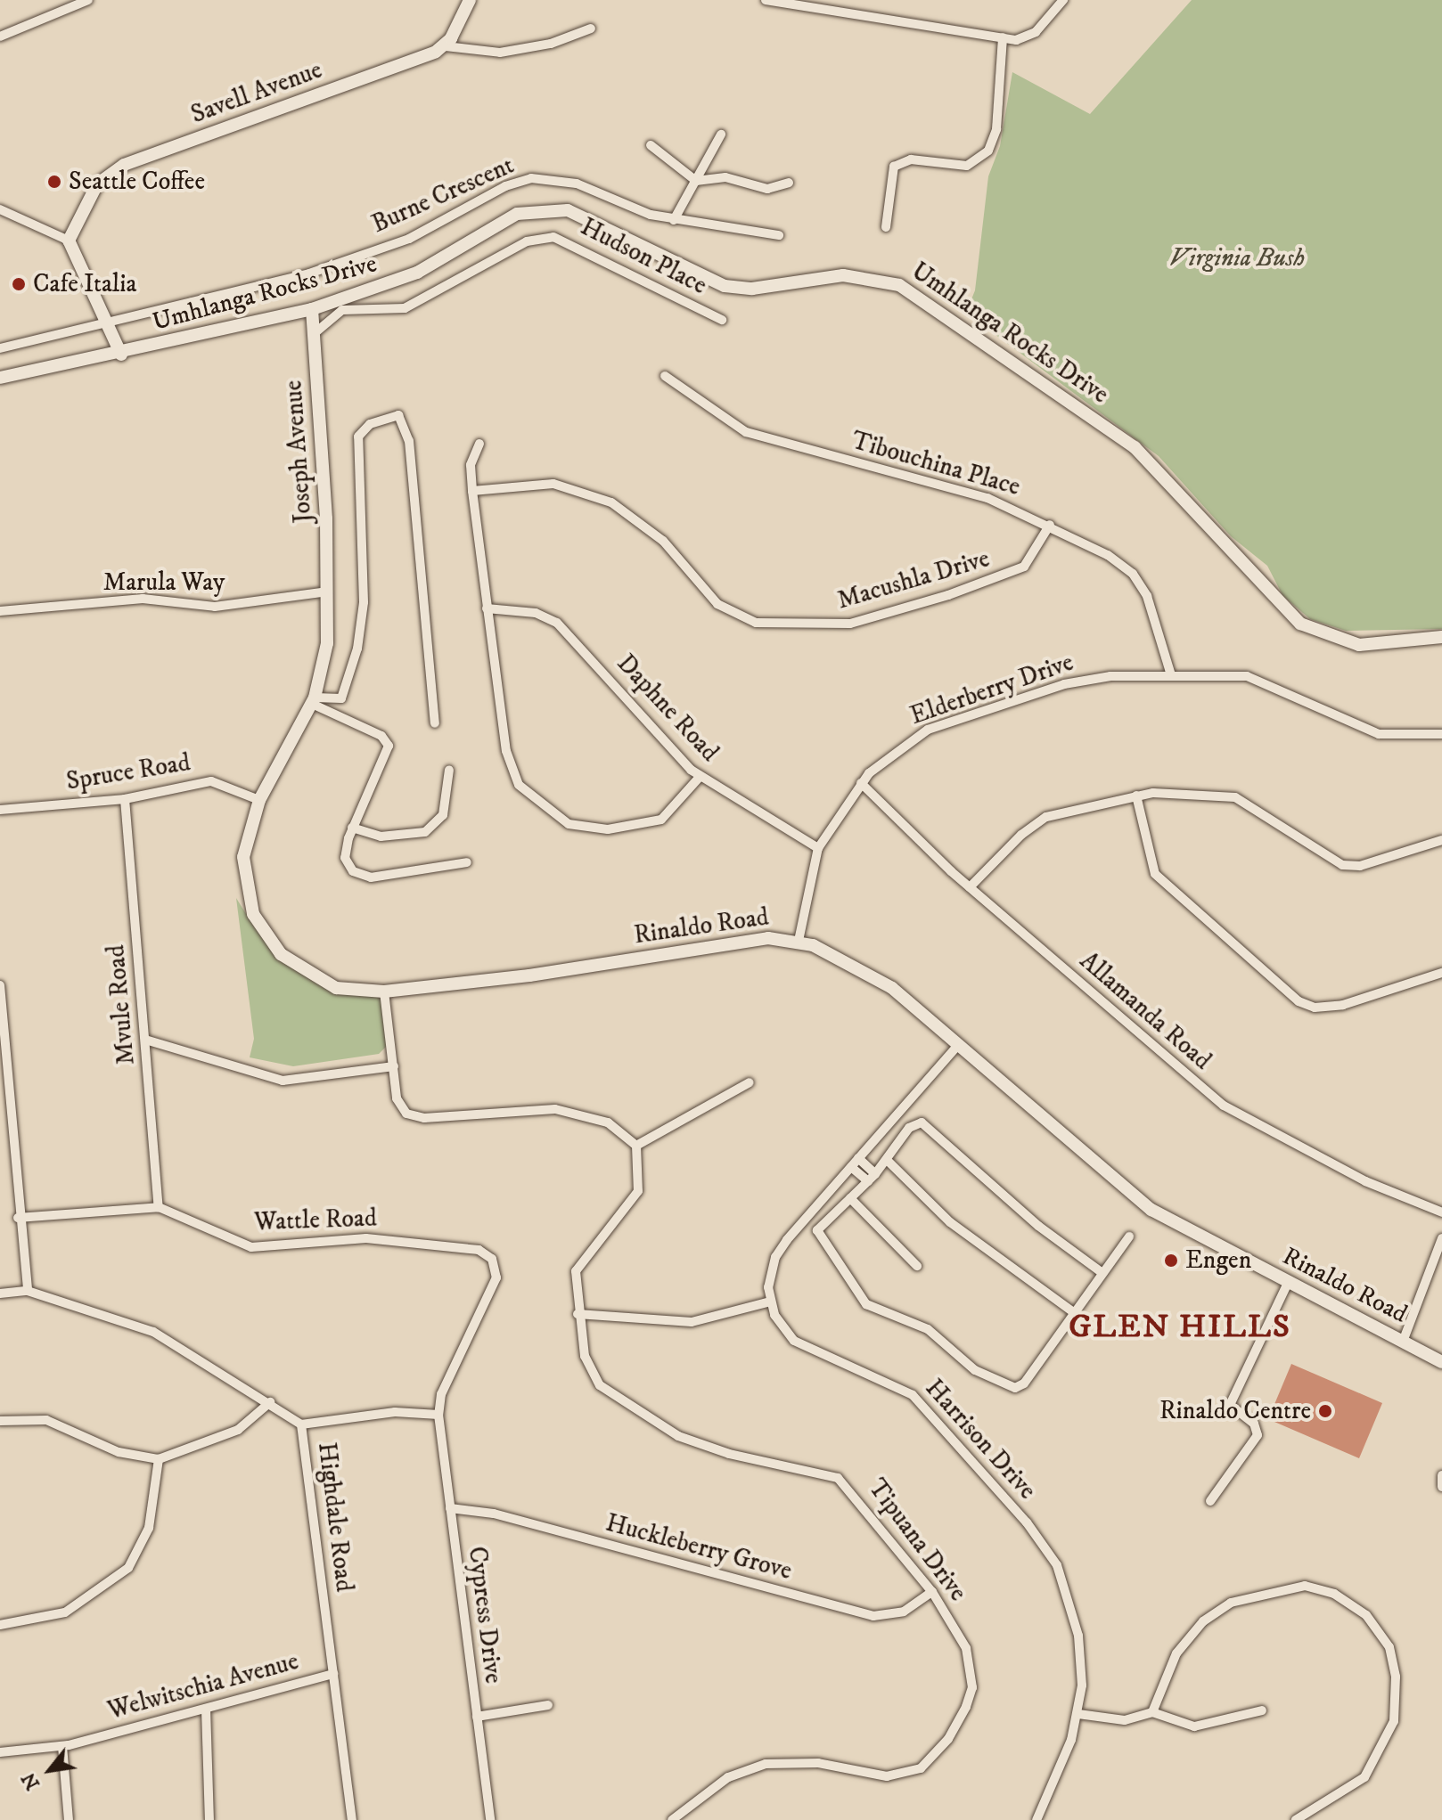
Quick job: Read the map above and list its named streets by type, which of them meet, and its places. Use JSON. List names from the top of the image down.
{
  "streets": {
    "street": [
      "Savell Avenue",
      "Burne Crescent",
      "Hudson Place",
      "Umhlanga Rocks Drive",
      "Joseph Avenue",
      "Tibouchina Place",
      "Macushla Drive",
      "Marula Way",
      "Elderberry Drive",
      "Daphne Road",
      "Spruce Road",
      "Rinaldo Road",
      "Mvule Road",
      "Allamanda Road",
      "Wattle Road",
      "Harrison Drive",
      "Highdale Road",
      "Tipuana Drive",
      "Huckleberry Grove",
      "Cypress Drive",
      "Welwitschia Avenue"
    ]
  },
  "crossings": [
    ["Hudson Place", "Joseph Avenue"],
    ["Umhlanga Rocks Drive", "Joseph Avenue"],
    ["Joseph Avenue", "Marula Way"],
    ["Joseph Avenue", "Rinaldo Road"],
    ["Tibouchina Place", "Macushla Drive"],
    ["Tibouchina Place", "Elderberry Drive"],
    ["Marula Way", "Rinaldo Road"],
    ["Elderberry Drive", "Daphne Road"],
    ["Elderberry Drive", "Rinaldo Road"],
    ["Elderberry Drive", "Allamanda Road"],
    ["Spruce Road", "Rinaldo Road"],
    ["Spruce Road", "Mvule Road"],
    ["Mvule Road", "Wattle Road"],
    ["Wattle Road", "Cypress Drive"],
    ["Highdale Road", "Welwitschia Avenue"],
    ["Tipuana Drive", "Huckleberry Grove"],
    ["Huckleberry Grove", "Cypress Drive"]
  ],
  "districts": ["GLEN HILLS"],
  "parks": ["Virginia Bush"],
  "places": [
    "Seattle Coffee",
    "Cafe Italia",
    "Engen",
    "Rinaldo Centre"
  ],
  "north": "bottom left"
}
